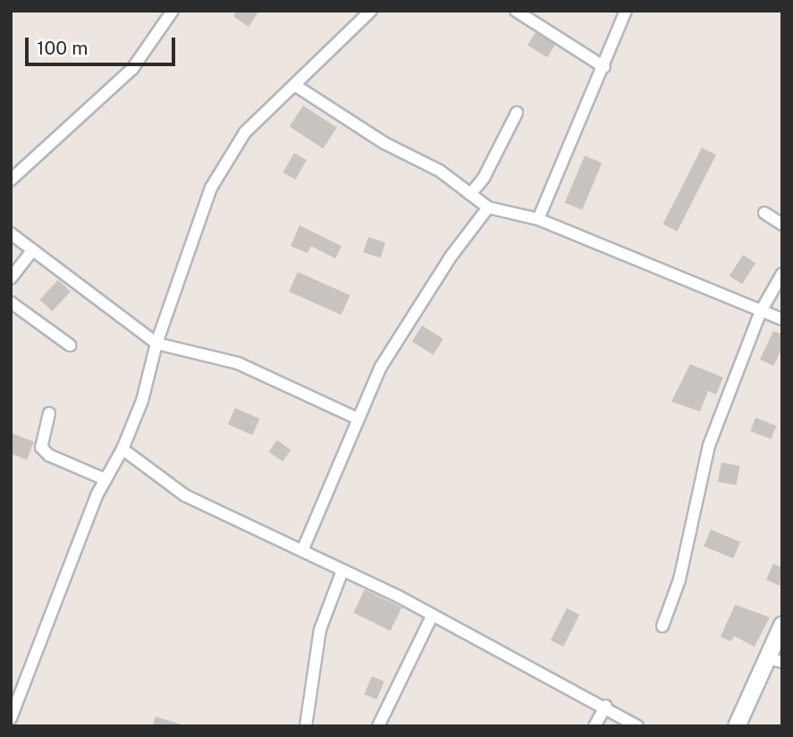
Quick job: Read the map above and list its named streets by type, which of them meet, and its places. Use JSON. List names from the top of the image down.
{
  "scale_bar": "100 m"
}
